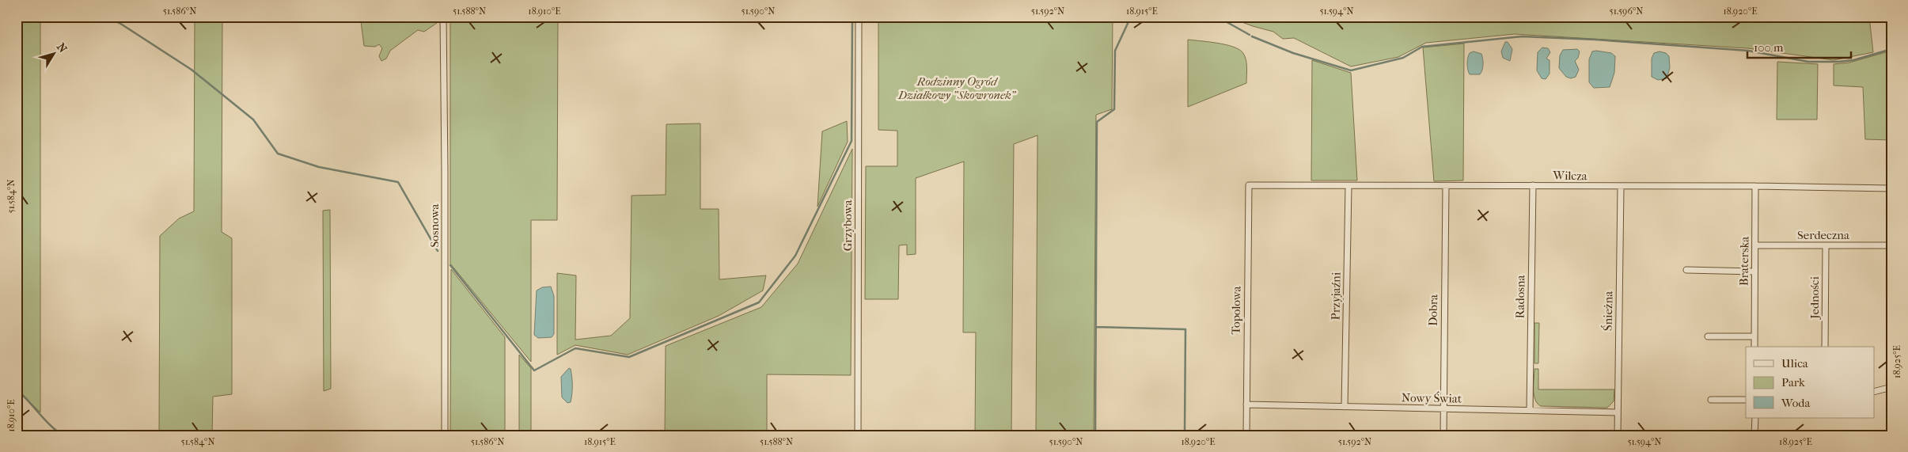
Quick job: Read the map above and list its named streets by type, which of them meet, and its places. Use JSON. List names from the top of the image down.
{
  "streets": {
    "street": [
      "Wilcza",
      "Sosnowa",
      "Grzybowa",
      "Serdeczna",
      "Braterska",
      "Przyjaźni",
      "Radosna",
      "Jedności",
      "Topolowa",
      "Dobra",
      "Śnieżna",
      "Nowy Świat"
    ]
  },
  "crossings": [
    ["Wilcza", "Braterska"],
    ["Wilcza", "Przyjaźni"],
    ["Wilcza", "Radosna"],
    ["Wilcza", "Topolowa"],
    ["Wilcza", "Dobra"],
    ["Wilcza", "Śnieżna"],
    ["Serdeczna", "Braterska"],
    ["Serdeczna", "Jedności"],
    ["Przyjaźni", "Nowy Świat"],
    ["Radosna", "Nowy Świat"],
    ["Topolowa", "Nowy Świat"],
    ["Dobra", "Nowy Świat"],
    ["Śnieżna", "Nowy Świat"]
  ],
  "parks": ["Rodzinny Ogród Działkowy \"Skowronek\""],
  "legend": ["Ulica", "Park", "Woda"],
  "scale_bar": "100 m",
  "north": "top right",
  "coordinates": [
    "51.586°N",
    "51.588°N",
    "18.910°E",
    "51.590°N",
    "51.592°N",
    "18.915°E",
    "51.594°N",
    "51.596°N",
    "18.920°E",
    "51.584°N",
    "18.925°E"
  ]
}
